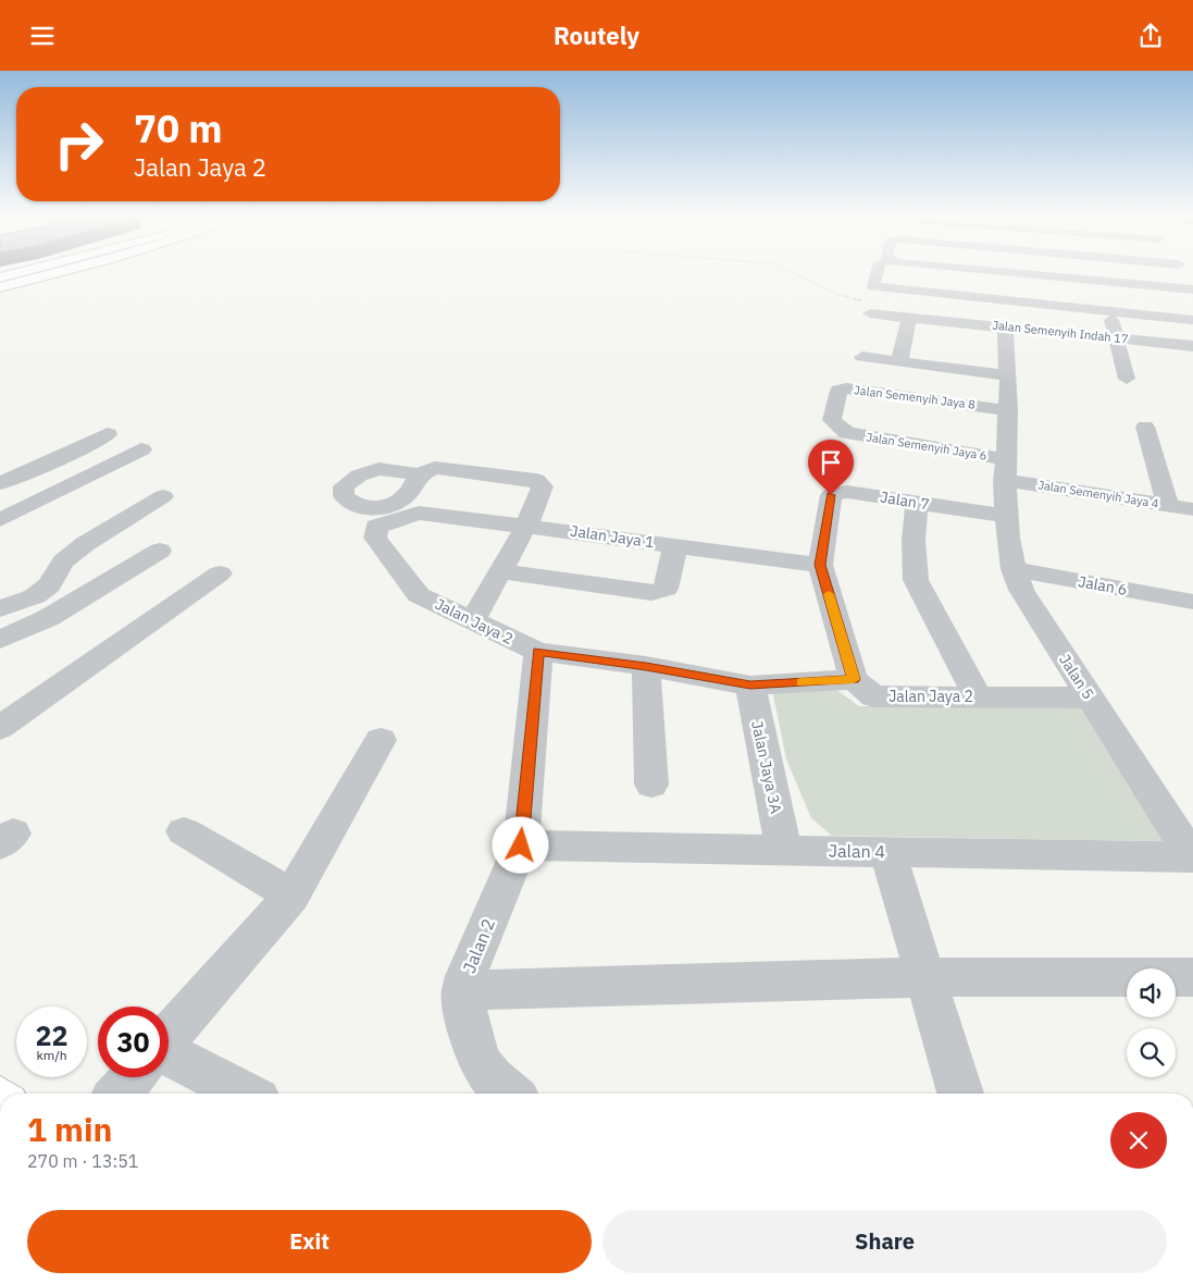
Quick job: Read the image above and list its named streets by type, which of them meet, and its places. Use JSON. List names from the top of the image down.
{
  "streets": {
    "street": [
      "Jalan Semenyih Indah 17",
      "Jalan Semenyih Jaya 8",
      "Jalan Semenyih Jaya 6",
      "Jalan Semenyih Jaya 4",
      "Jalan 7",
      "Jalan Jaya 1",
      "Jalan 6",
      "Jalan Jaya 2",
      "Jalan 5",
      "Jalan Jaya 3A",
      "Jalan 4",
      "Jalan 2"
    ]
  },
  "crossings": [
    ["Jalan Semenyih Indah 17", "Jalan 5"],
    ["Jalan Semenyih Jaya 8", "Jalan Semenyih Jaya 6"],
    ["Jalan Semenyih Jaya 8", "Jalan 5"],
    ["Jalan Semenyih Jaya 6", "Jalan Semenyih Jaya 4"],
    ["Jalan Semenyih Jaya 6", "Jalan 5"],
    ["Jalan Semenyih Jaya 4", "Jalan 5"],
    ["Jalan 7", "Jalan Jaya 1"],
    ["Jalan 7", "Jalan Jaya 2"],
    ["Jalan 7", "Jalan 5"],
    ["Jalan Jaya 1", "Jalan Jaya 2"],
    ["Jalan 6", "Jalan 5"],
    ["Jalan Jaya 2", "Jalan 5"],
    ["Jalan Jaya 2", "Jalan Jaya 3A"],
    ["Jalan Jaya 2", "Jalan 2"],
    ["Jalan 5", "Jalan 4"],
    ["Jalan Jaya 3A", "Jalan 4"],
    ["Jalan 4", "Jalan 2"]
  ],
  "page": {
    "header": "Routely",
    "turn": ["70 m", "Jalan Jaya 2"],
    "speed": "22 km/h",
    "limit": "30",
    "heading": ["1 min", "270 m · 13:51"],
    "buttons": ["Exit", "Share"]
  }
}
